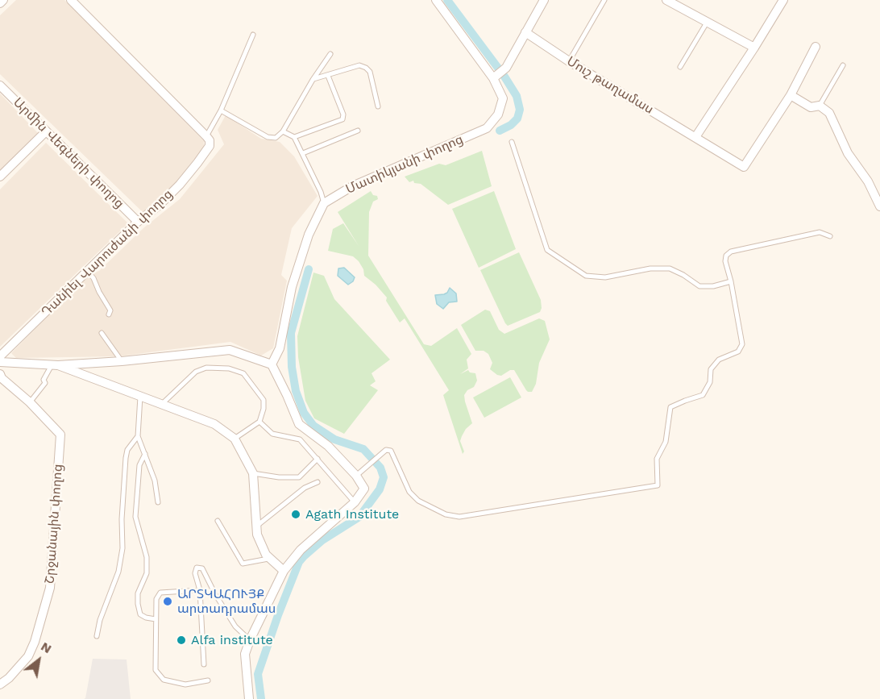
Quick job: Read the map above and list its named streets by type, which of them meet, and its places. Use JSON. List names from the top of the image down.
{
  "streets": {
    "street": [
      "Մուշ թաղամաս",
      "Արմին Վեգների փողոց",
      "Մատիկյանի փողոց",
      "Դանիել Վարուժանի փողոց",
      "Շրջանային փողոց"
    ]
  },
  "crossings": [
    ["Արմին Վեգների փողոց", "Դանիել Վարուժանի փողոց"]
  ],
  "places": ["Agath Institute", "ԱՐՏԿԱՀՈՒՅՔ արտադրամաս", "Alfa institute"],
  "north": "top right"
}
